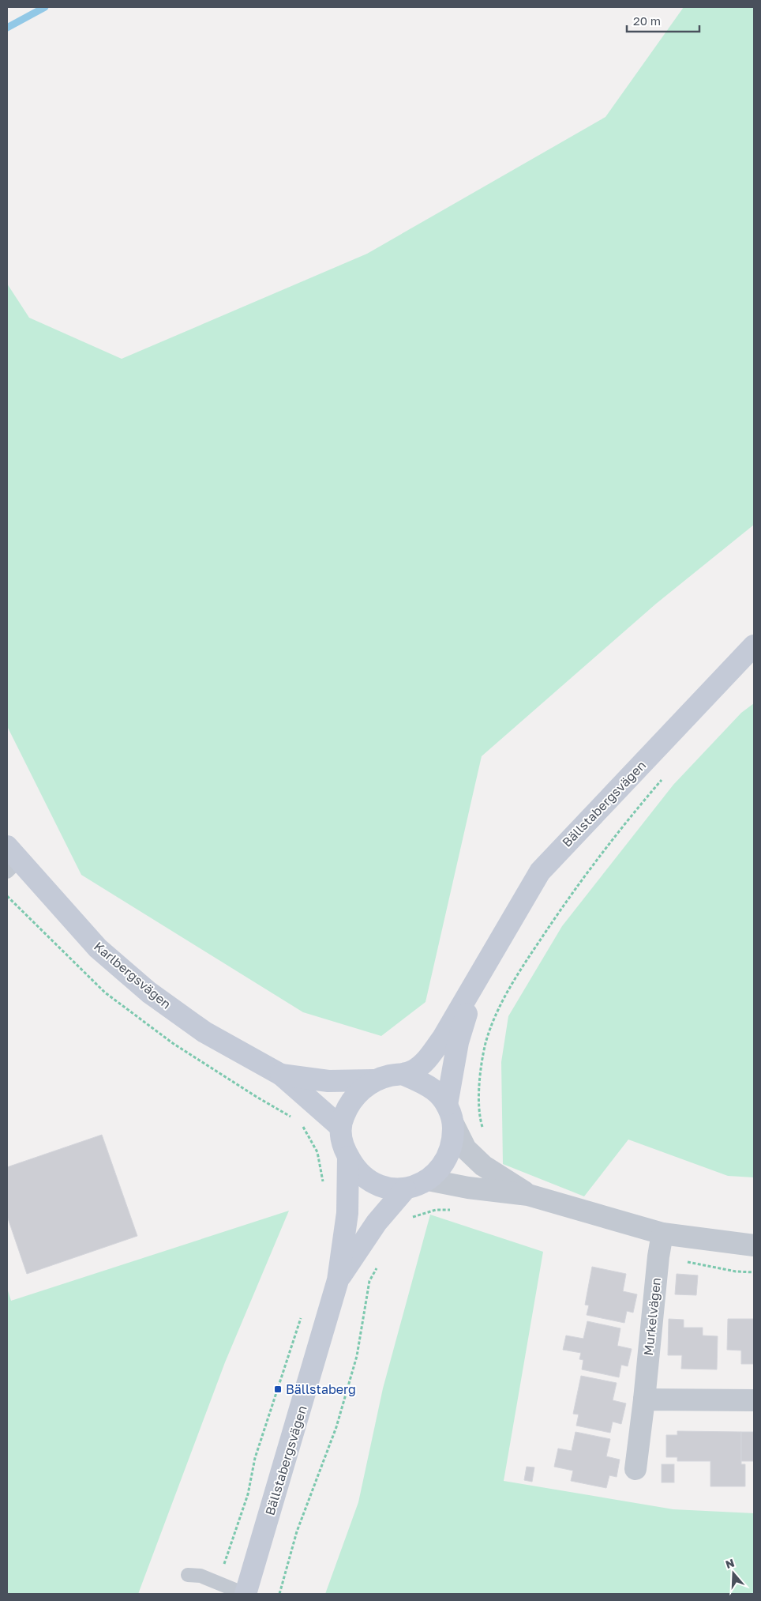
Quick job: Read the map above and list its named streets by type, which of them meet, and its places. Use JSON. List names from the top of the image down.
{
  "streets": {
    "street": ["Bällstabergsvägen", "Karlbergsvägen", "Murkelvägen"]
  },
  "crossings": [
    ["Bällstabergsvägen", "Karlbergsvägen"]
  ],
  "places": {
    "transit": ["Bällstaberg"]
  },
  "scale_bar": "20 m",
  "north": "top"
}
